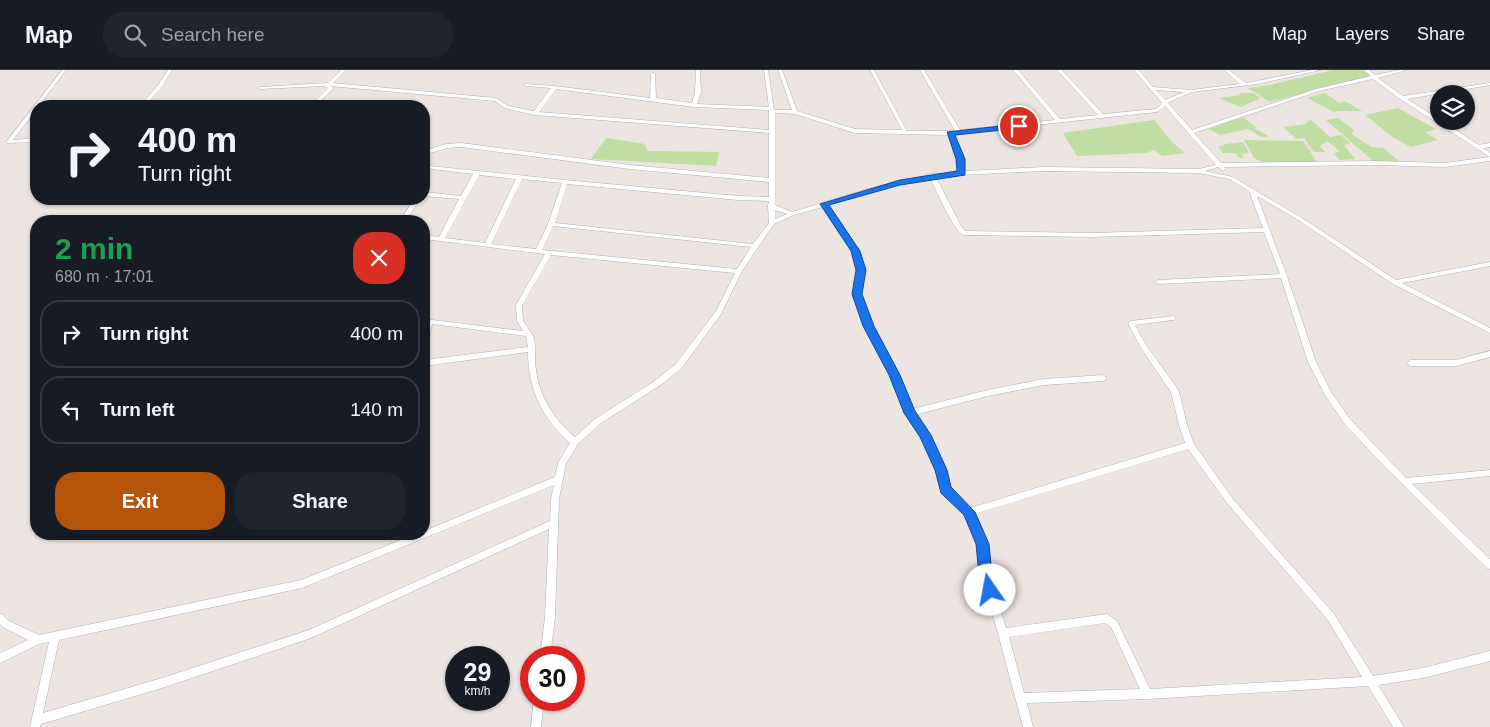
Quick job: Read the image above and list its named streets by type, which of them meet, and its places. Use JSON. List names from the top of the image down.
{
  "page": {
    "header": "Map",
    "search": "Search here",
    "nav": ["Map", "Layers", "Share"],
    "turn": ["400 m", "Turn right"],
    "heading": ["2 min", "680 m · 17:01"],
    "list": [
      {
        "name": "Turn right",
        "value": "400 m"
      },
      {
        "name": "Turn left",
        "value": "140 m"
      }
    ],
    "buttons": ["Exit", "Share"],
    "speed": "29 km/h",
    "limit": "30"
  }
}
